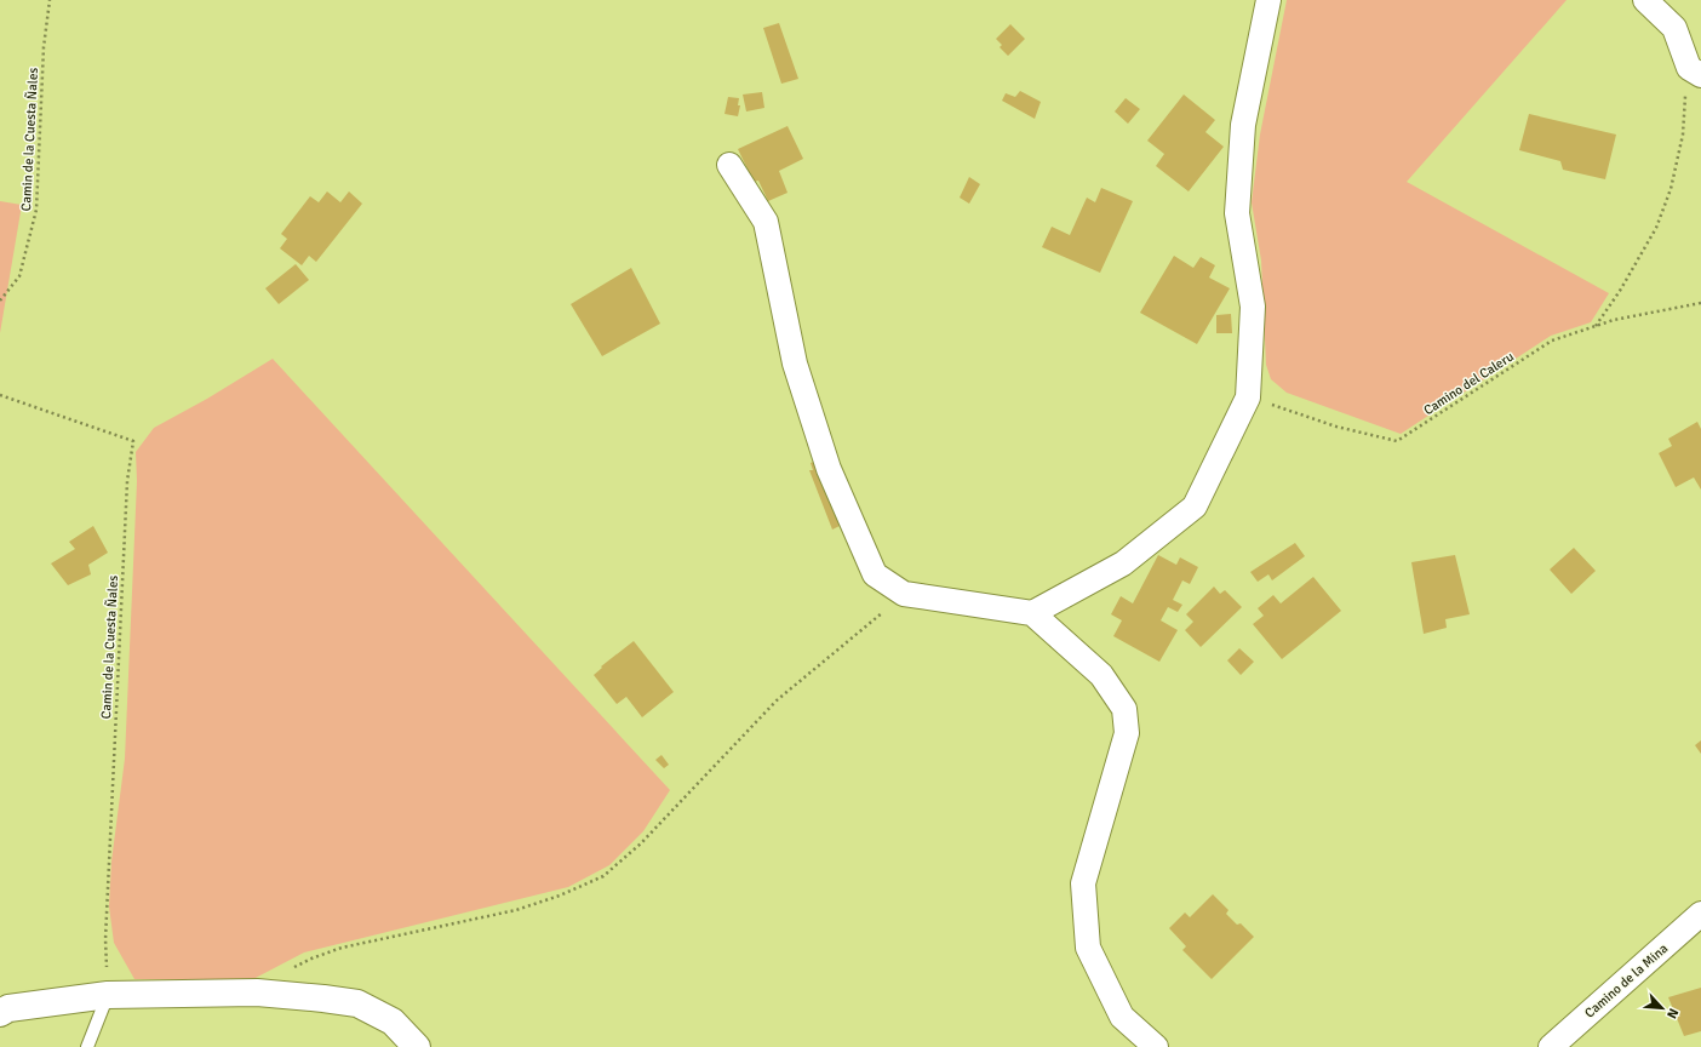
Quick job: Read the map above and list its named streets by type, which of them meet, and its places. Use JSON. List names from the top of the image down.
{
  "streets": {
    "street": ["Camino de la Mina"],
    "path": ["Camin de la Cuesta Ñales", "Camino del Caleru"]
  },
  "north": "bottom right"
}
